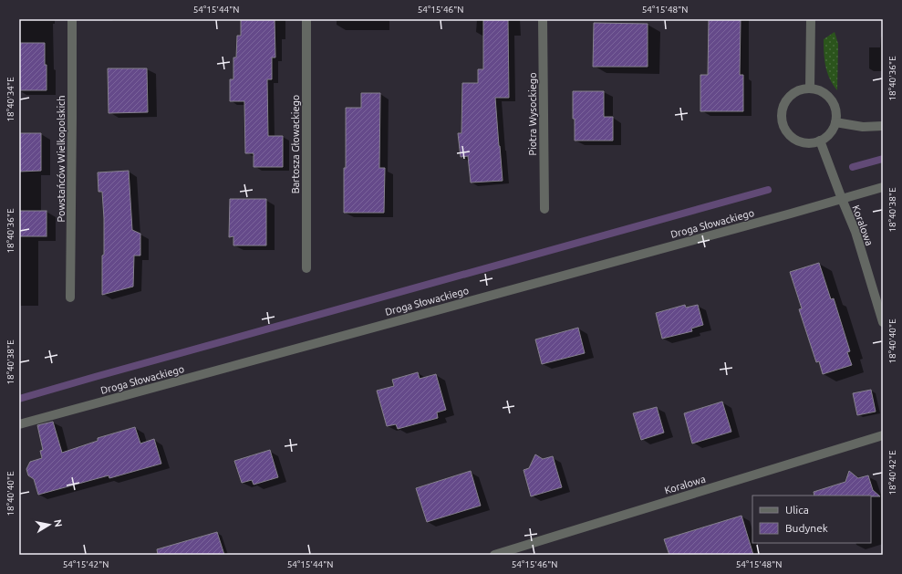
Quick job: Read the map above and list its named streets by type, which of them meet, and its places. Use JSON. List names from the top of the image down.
{
  "streets": {
    "street": [
      "Piotra Wysockiego",
      "Bartosza Głowackiego",
      "Powstańców Wielkopolskich",
      "Droga Słowackiego",
      "Koralowa"
    ]
  },
  "crossings": [
    ["Droga Słowackiego", "Koralowa"]
  ],
  "legend": ["Ulica", "Budynek"],
  "north": "right",
  "coordinates": [
    "54°15'44\"N",
    "54°15'46\"N",
    "54°15'48\"N",
    "18°40'36\"E",
    "18°40'34\"E",
    "18°40'38\"E",
    "18°40'40\"E",
    "18°40'42\"E",
    "54°15'42\"N"
  ]
}
